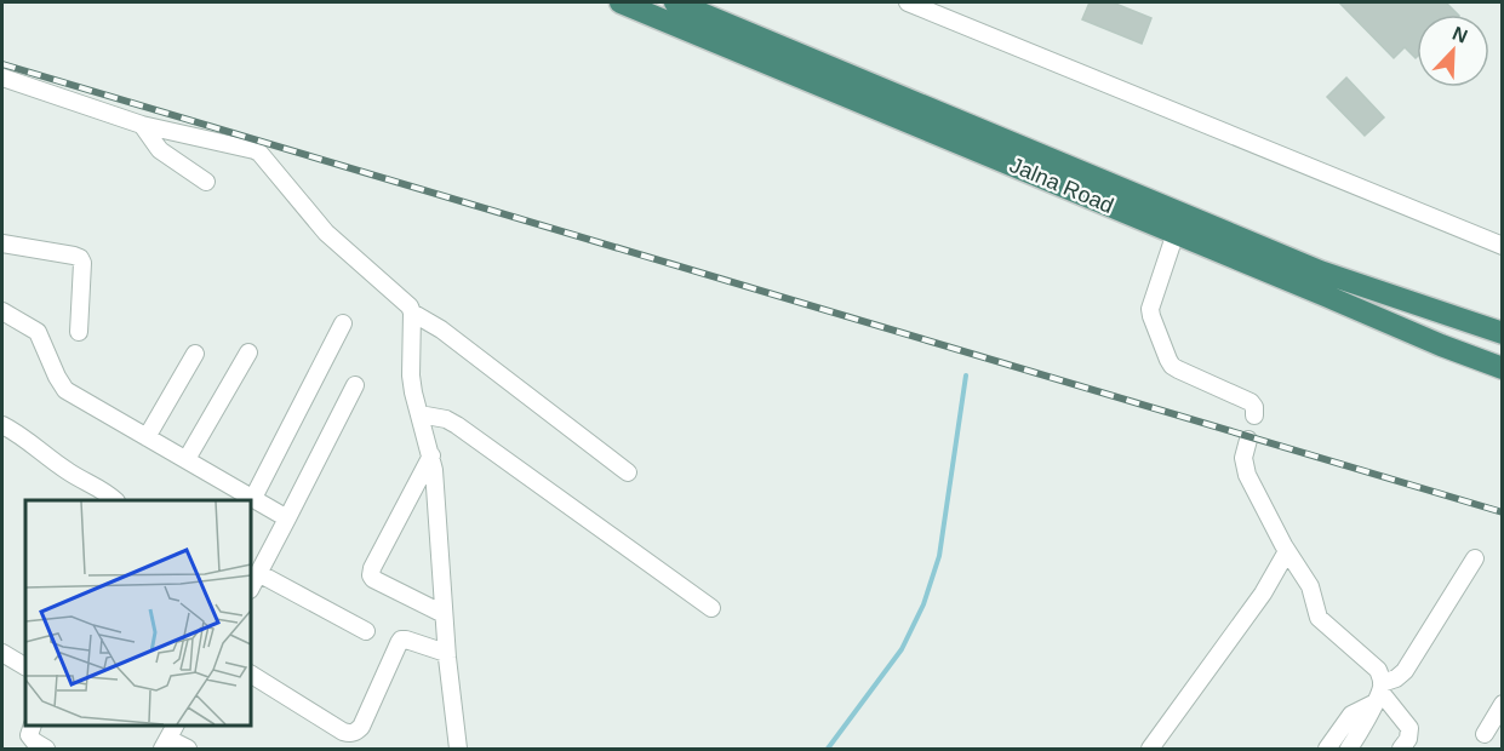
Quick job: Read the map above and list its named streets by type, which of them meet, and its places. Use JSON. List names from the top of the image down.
{
  "streets": {
    "highway": ["Jalna Road"]
  },
  "north": "top right"
}
